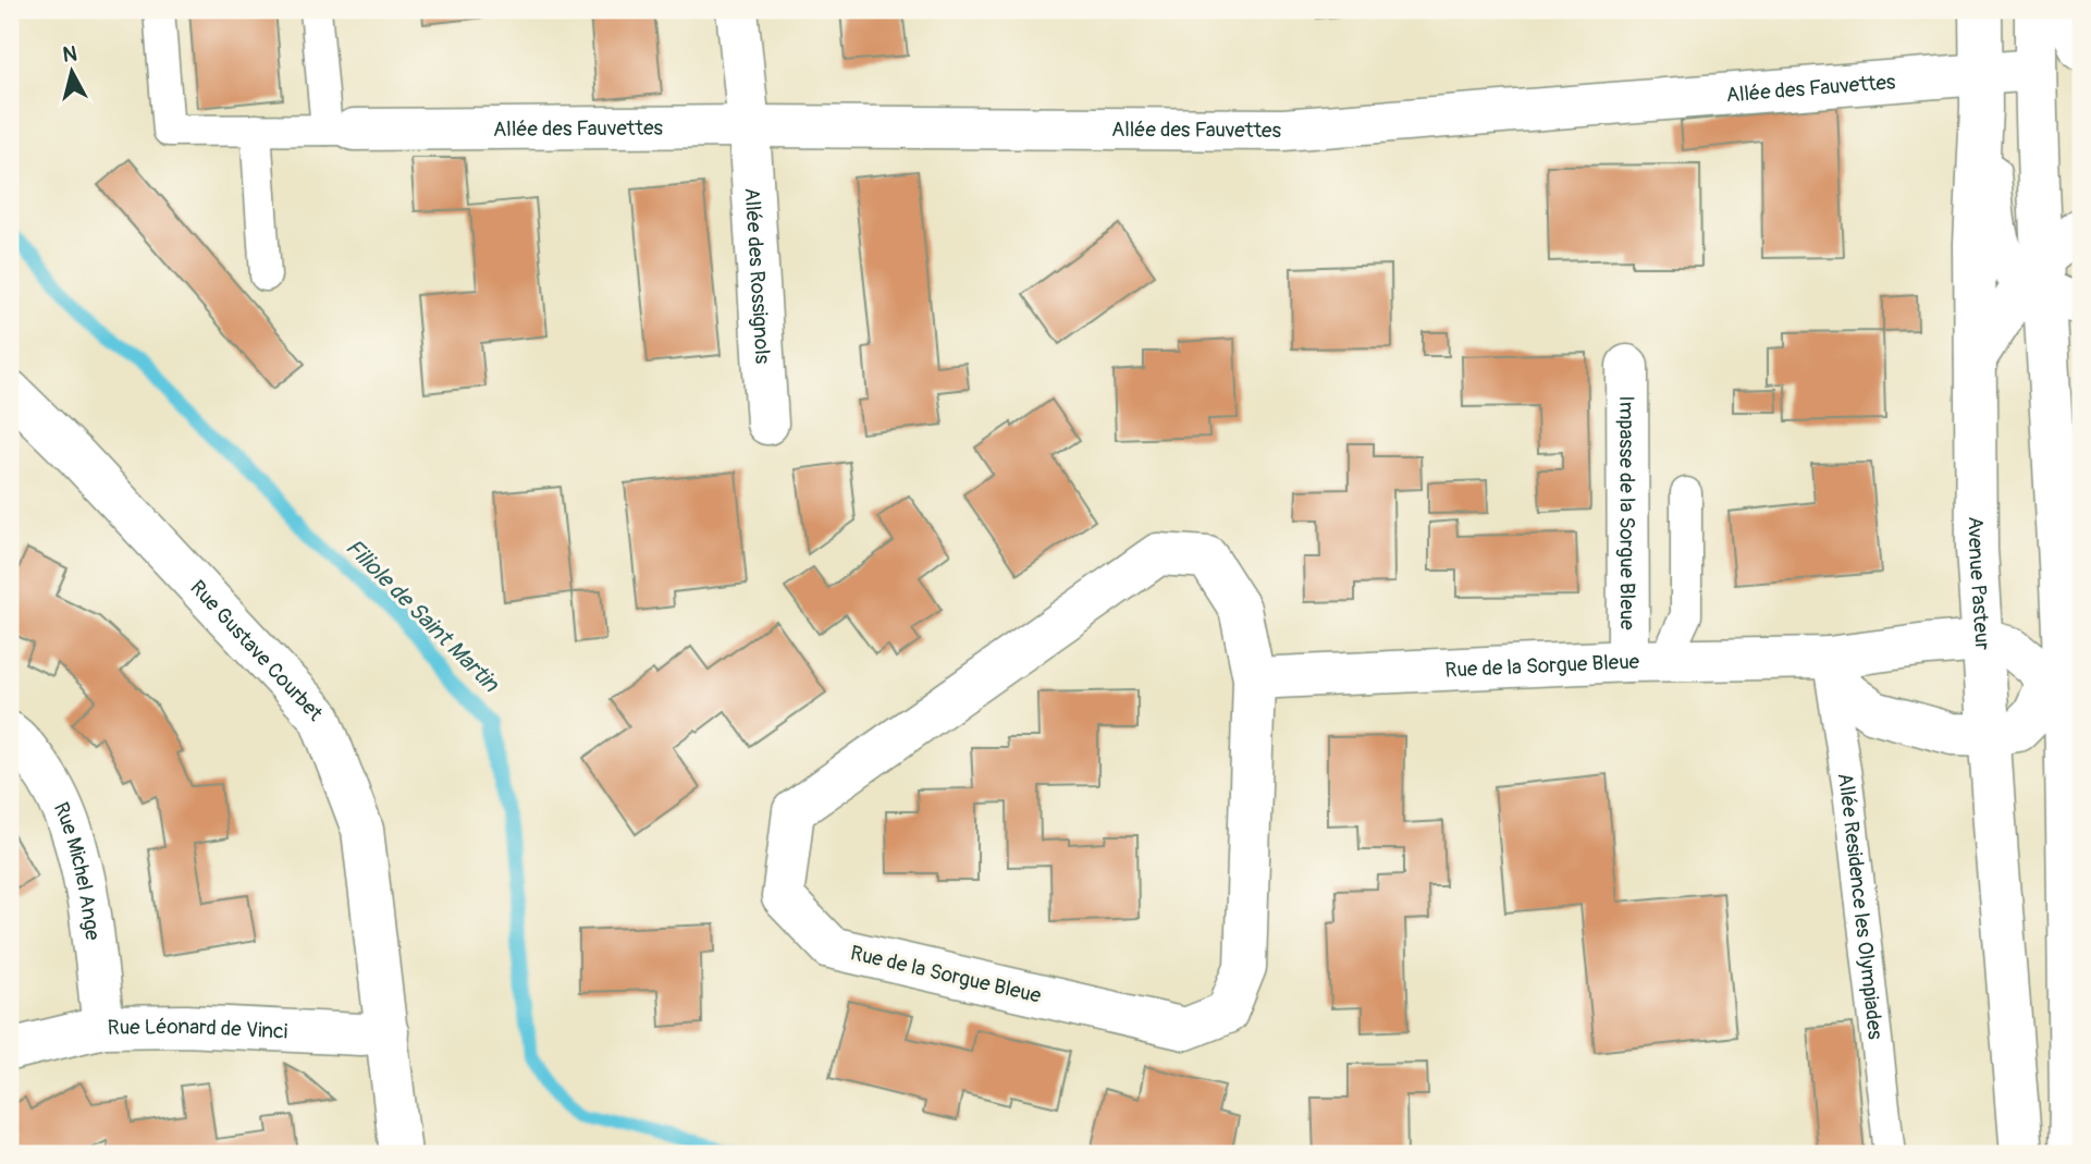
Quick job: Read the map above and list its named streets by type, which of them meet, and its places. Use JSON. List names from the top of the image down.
{
  "streets": {
    "street": [
      "Allée des Fauvettes",
      "Allée des Rossignols",
      "Impasse de la Sorgue Bleue",
      "Avenue Pasteur",
      "Rue Gustave Courbet",
      "Rue de la Sorgue Bleue",
      "Rue Michel Ange",
      "Rue Léonard de Vinci"
    ],
    "lane": ["Allée Residence les Olympiades"]
  },
  "crossings": [
    ["Allée des Fauvettes", "Allée des Rossignols"],
    ["Allée des Fauvettes", "Avenue Pasteur"],
    ["Impasse de la Sorgue Bleue", "Rue de la Sorgue Bleue"],
    ["Avenue Pasteur", "Rue de la Sorgue Bleue"],
    ["Rue Gustave Courbet", "Rue Léonard de Vinci"],
    ["Rue de la Sorgue Bleue", "Allée Residence les Olympiades"],
    ["Rue Michel Ange", "Rue Léonard de Vinci"]
  ],
  "water": ["Filiole de Saint Martin"],
  "north": "top"
}
